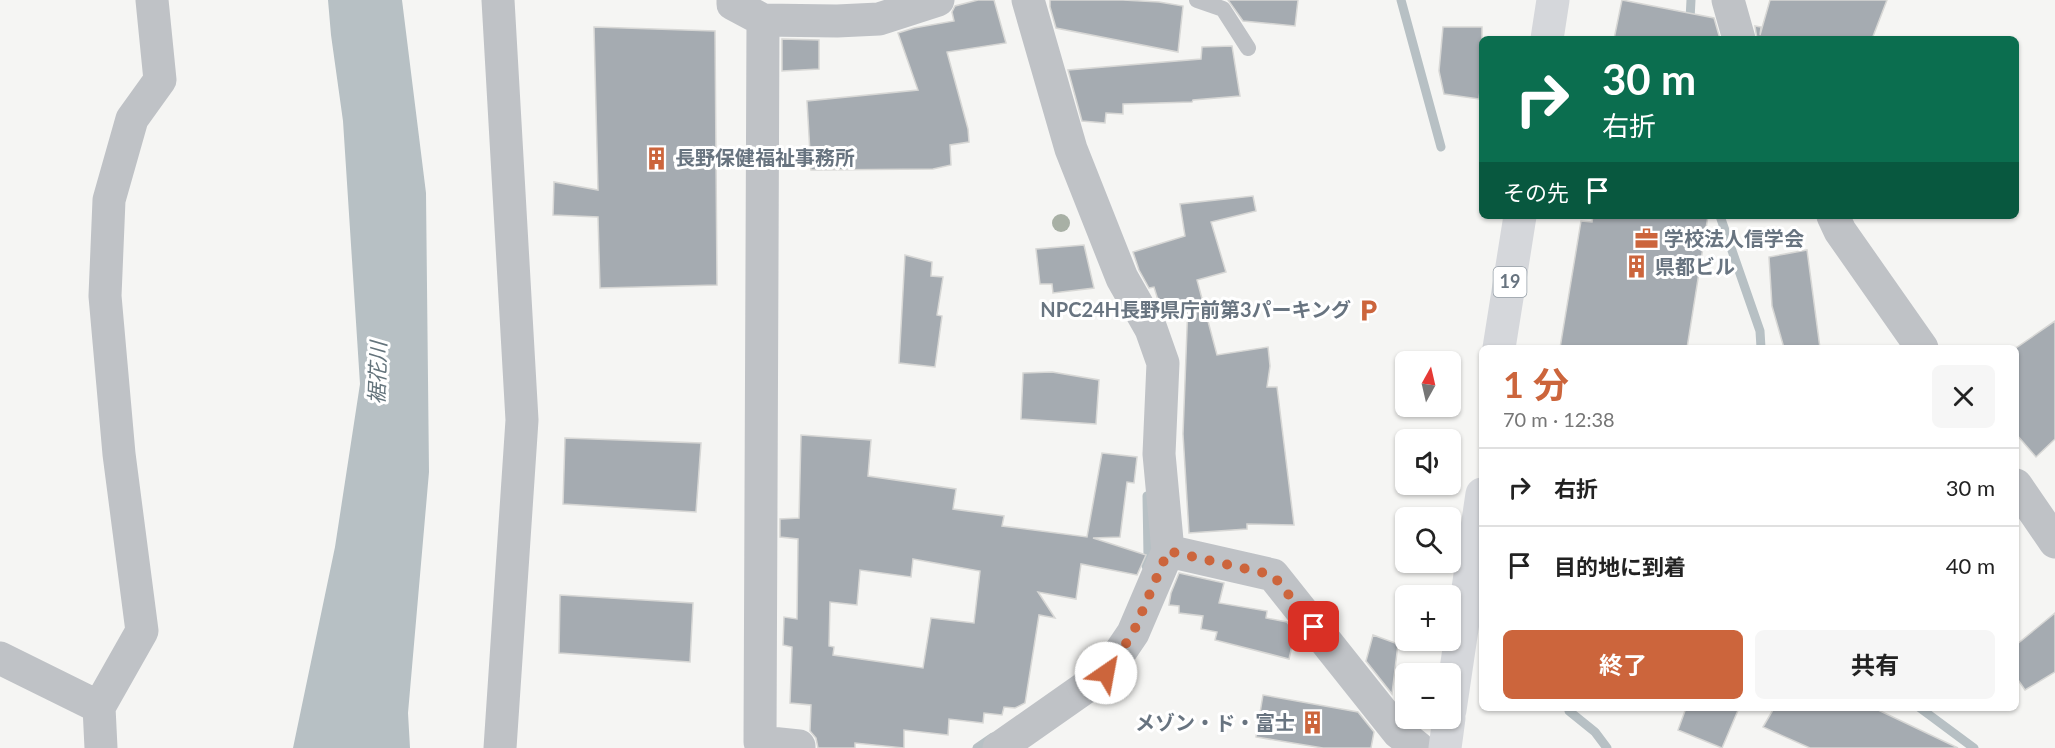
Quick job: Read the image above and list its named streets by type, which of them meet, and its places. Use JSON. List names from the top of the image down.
{
  "streets": {
    "highway": ["19"]
  },
  "water": ["裾花川"],
  "places": {
    "building": ["長野保健福祉事務所", "県都ビル", "メゾン・ド・富士"],
    "office": ["学校法人信学会"],
    "parking": ["NPC24H長野県庁前第3パーキング"]
  },
  "north": "top",
  "page": {
    "turn": ["30 m", "右折"],
    "then": "その先",
    "heading": ["1 分", "70 m · 12:38"],
    "map_buttons": ["+", "−"],
    "list": [
      {
        "name": "右折",
        "value": "30 m"
      },
      {
        "name": "目的地に到着",
        "value": "40 m"
      }
    ],
    "buttons": ["終了", "共有"]
  }
}
